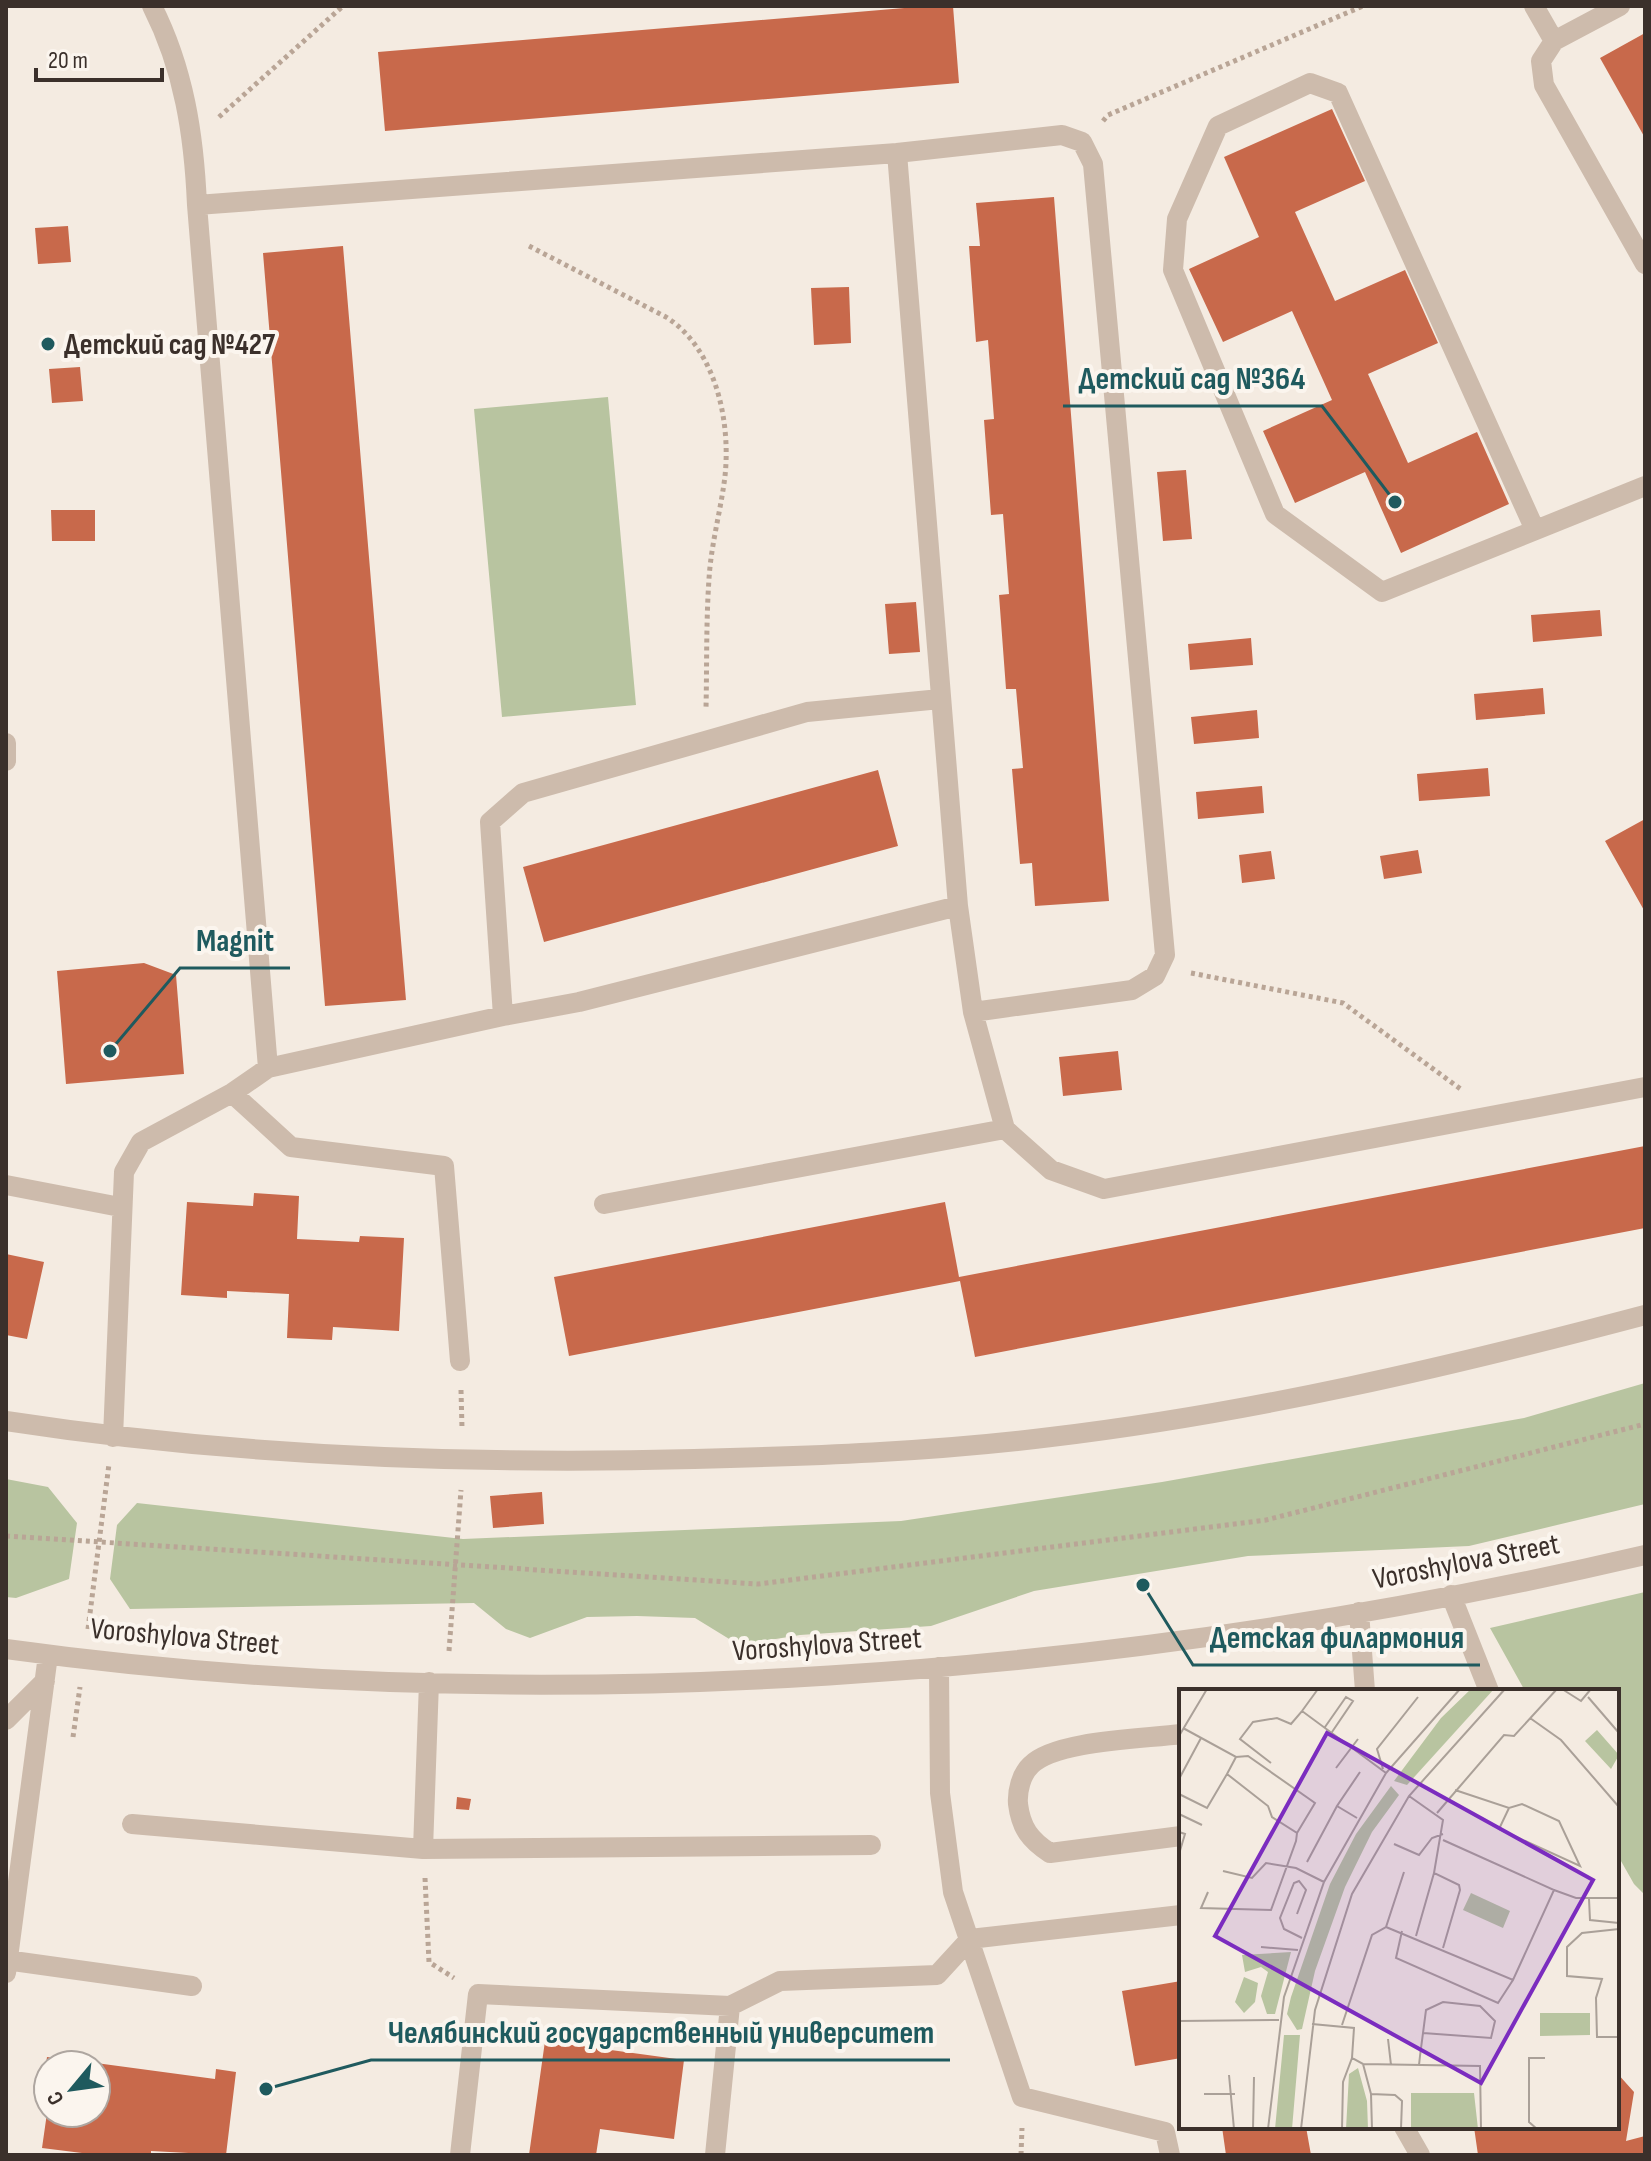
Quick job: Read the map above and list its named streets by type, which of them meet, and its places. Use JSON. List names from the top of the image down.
{
  "streets": {
    "street": ["Voroshylova Street"]
  },
  "places": [
    "Детский сад №427",
    "Детский сад №364",
    "Magnit",
    "Детская филармония",
    "Челябинский государственный университет"
  ],
  "scale_bar": "20 m",
  "north": "bottom left"
}
